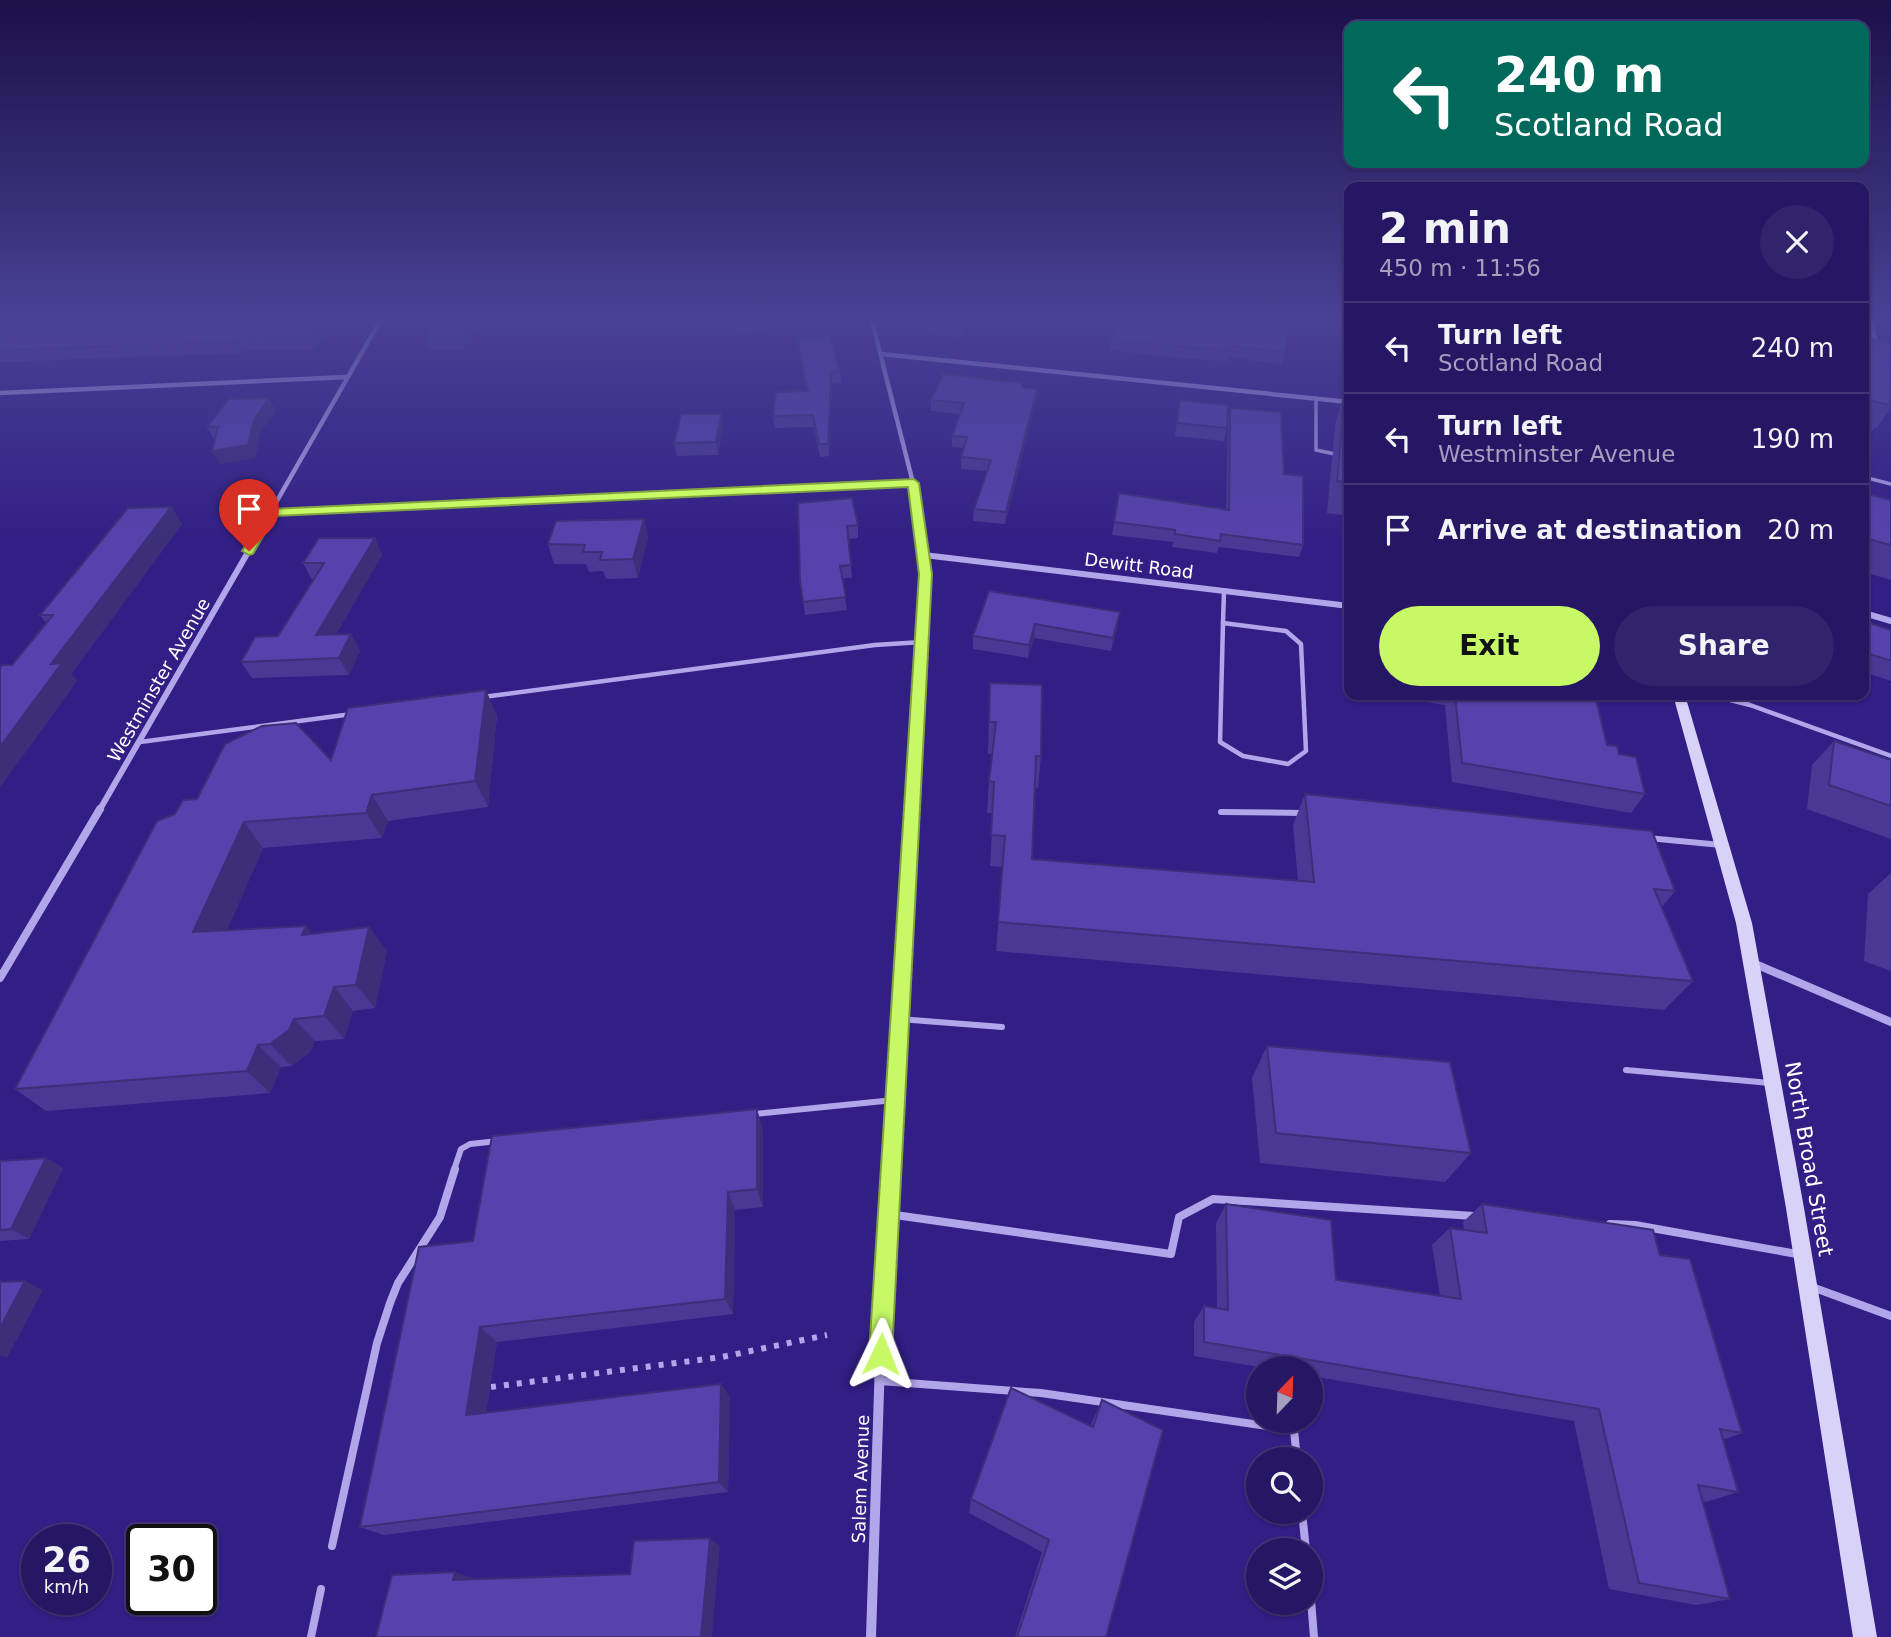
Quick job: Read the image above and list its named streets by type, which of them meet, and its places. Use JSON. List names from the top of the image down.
{
  "streets": {
    "main road": ["North Broad Street"],
    "street": ["Dewitt Road", "Westminster Avenue", "Salem Avenue"]
  },
  "crossings": [
    ["Dewitt Road", "Salem Avenue"]
  ],
  "north": "top right",
  "page": {
    "turn": ["240 m", "Scotland Road"],
    "heading": ["2 min", "450 m · 11:56"],
    "list": [
      {
        "name": "Turn left",
        "note": "Scotland Road",
        "value": "240 m"
      },
      {
        "name": "Turn left",
        "note": "Westminster Avenue",
        "value": "190 m"
      },
      {
        "name": "Arrive at destination",
        "value": "20 m"
      }
    ],
    "buttons": ["Exit", "Share"],
    "speed": "26 km/h",
    "limit": "30"
  }
}
